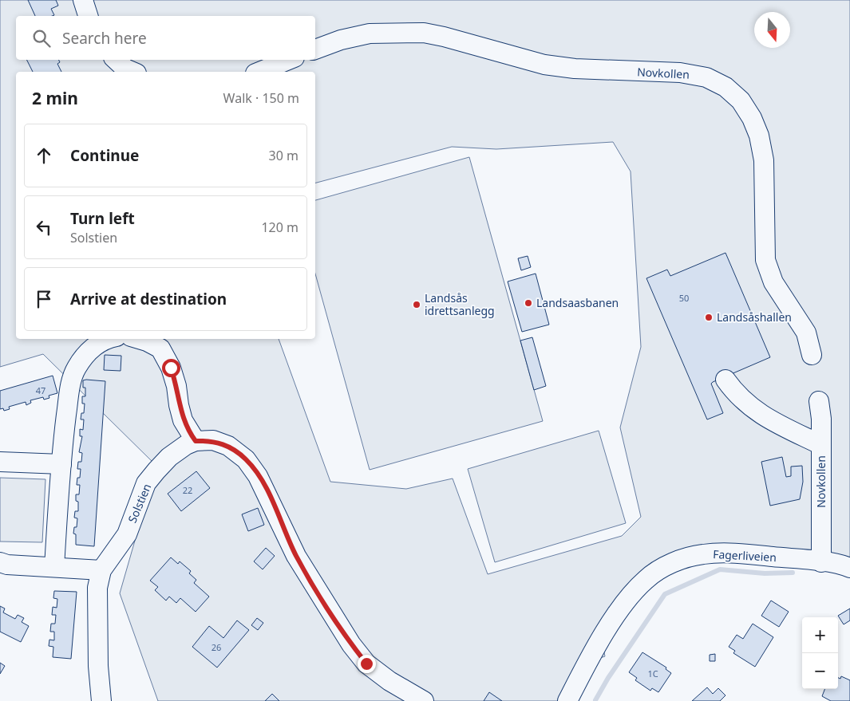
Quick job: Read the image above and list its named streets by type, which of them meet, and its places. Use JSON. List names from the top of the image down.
{
  "streets": {
    "street": ["Novkollen", "Solstien", "Fagerliveien"]
  },
  "crossings": [
    ["Novkollen", "Fagerliveien"]
  ],
  "places": ["Landsaasbanen", "Landsås idrettsanlegg", "Landsåshallen"],
  "house_numbers": [
    "50",
    "47",
    "22",
    "26",
    "1C"
  ],
  "north": "bottom",
  "page": {
    "search": "Search here",
    "heading": ["2 min", "Walk · 150 m"],
    "list": [
      ["Continue", "30 m"],
      ["Turn left", "Solstien", "120 m"],
      "Arrive at destination"
    ],
    "map_buttons": ["+", "−"]
  }
}
